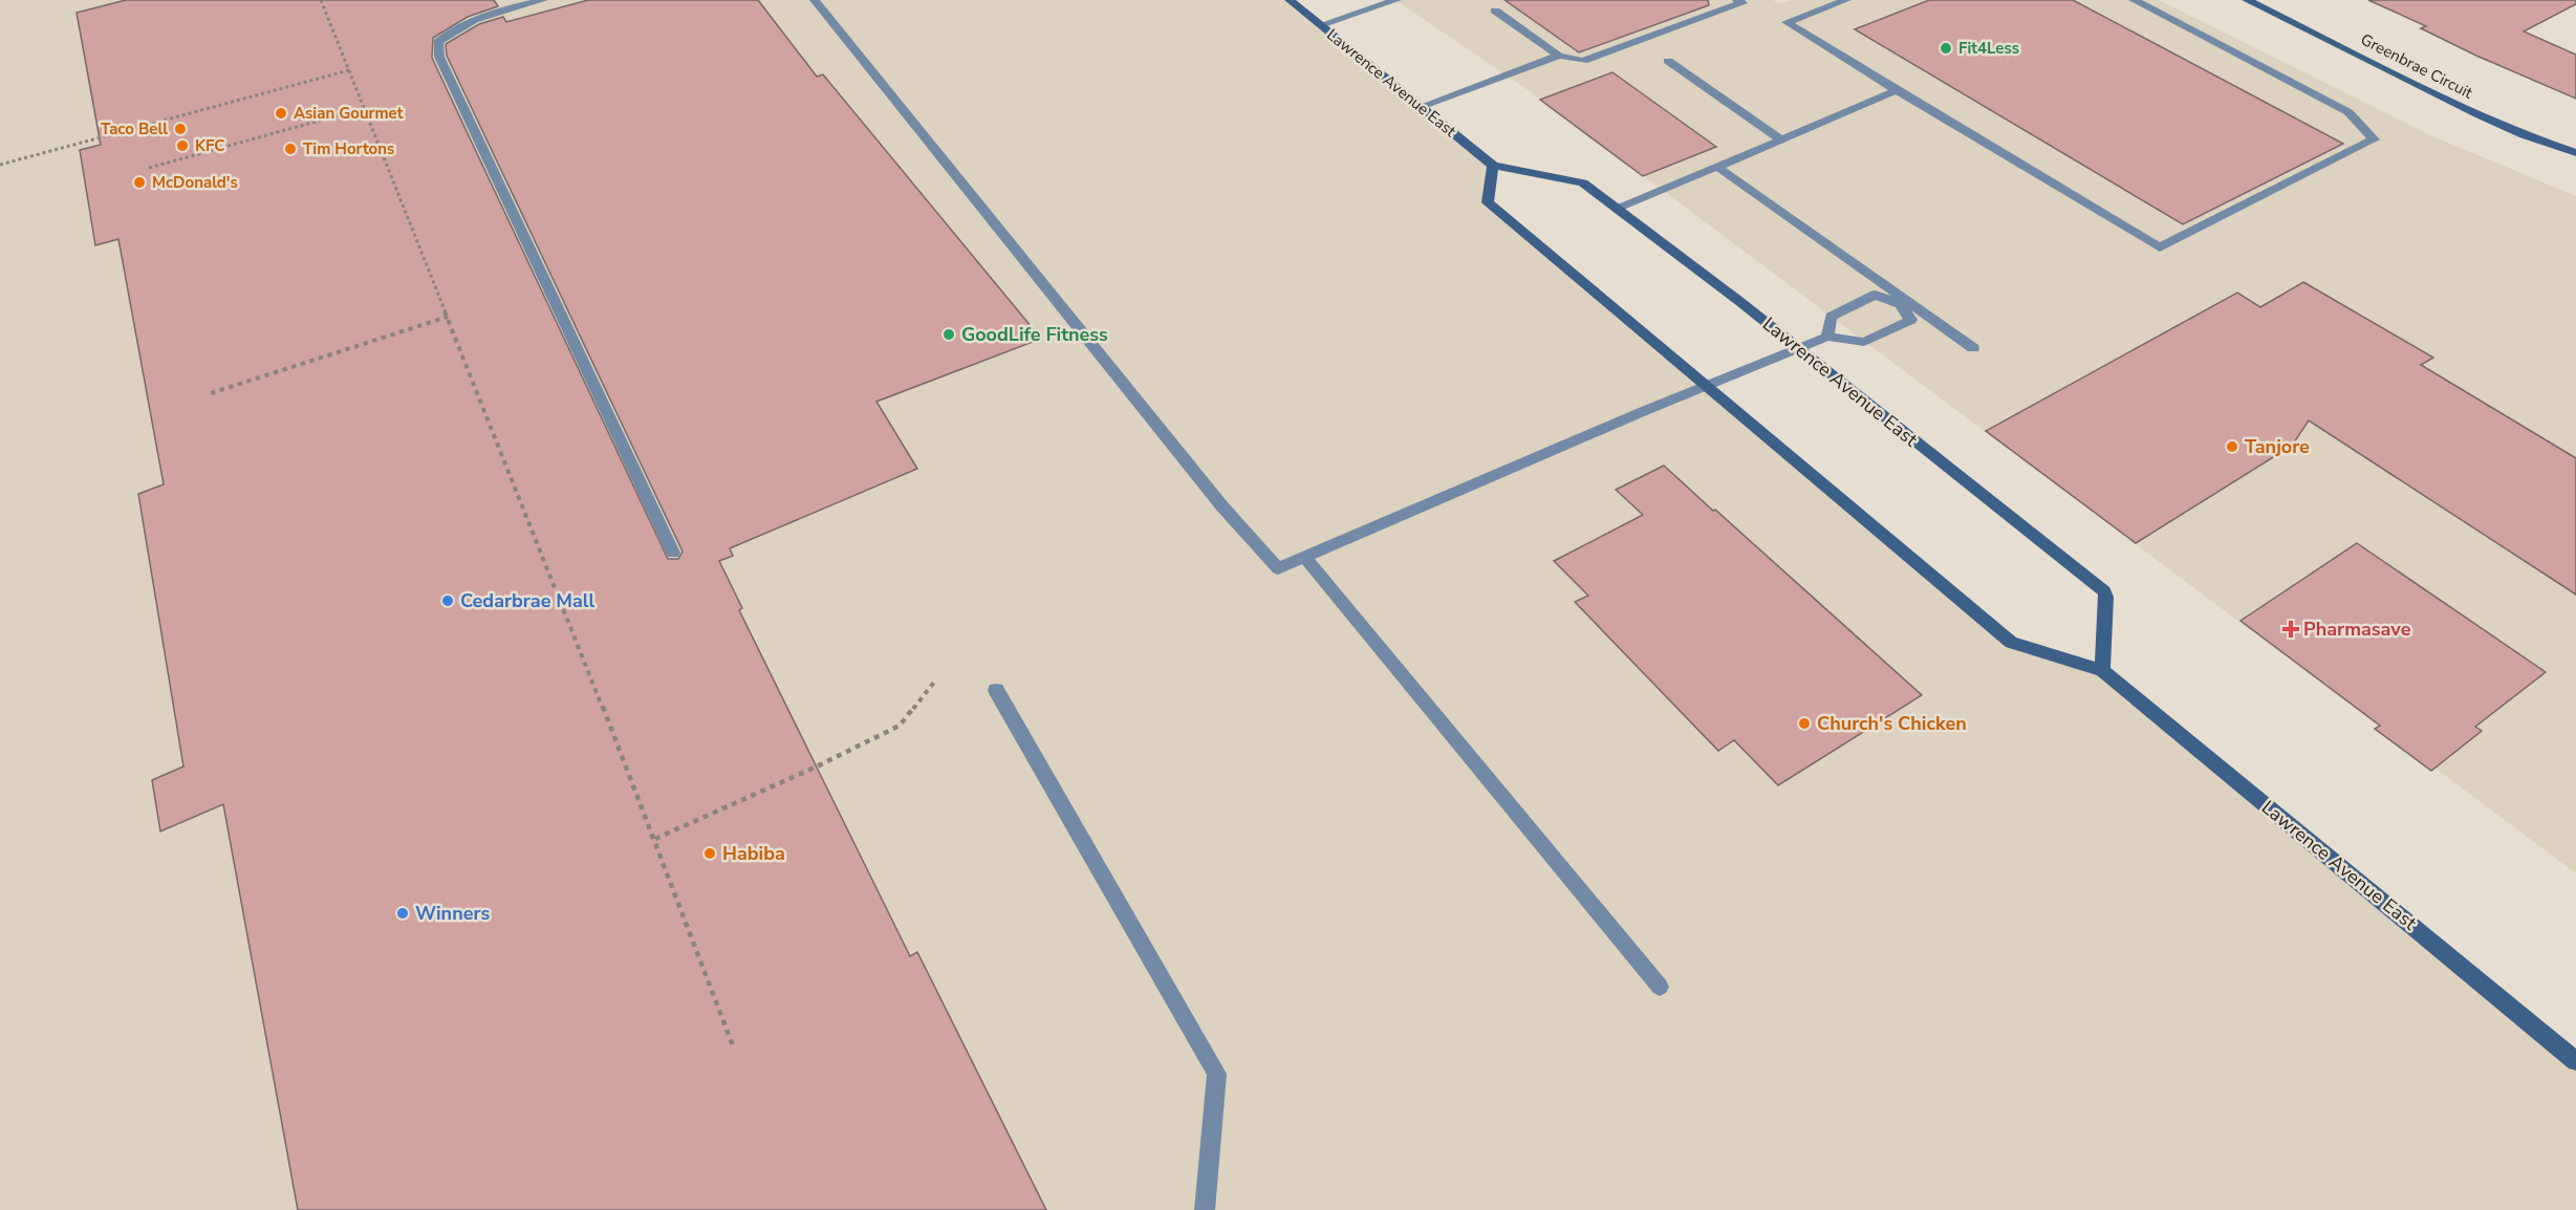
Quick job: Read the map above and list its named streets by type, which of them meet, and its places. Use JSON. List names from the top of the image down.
{
  "streets": {
    "main road": ["Greenbrae Circuit", "Lawrence Avenue East"]
  },
  "places": {
    "other": [
      "Fit4Less",
      "Asian Gourmet",
      "Taco Bell",
      "KFC",
      "Tim Hortons",
      "McDonald's",
      "GoodLife Fitness",
      "Tanjore",
      "Cedarbrae Mall",
      "Church's Chicken",
      "Habiba",
      "Winners"
    ],
    "health": ["Pharmasave"]
  }
}
